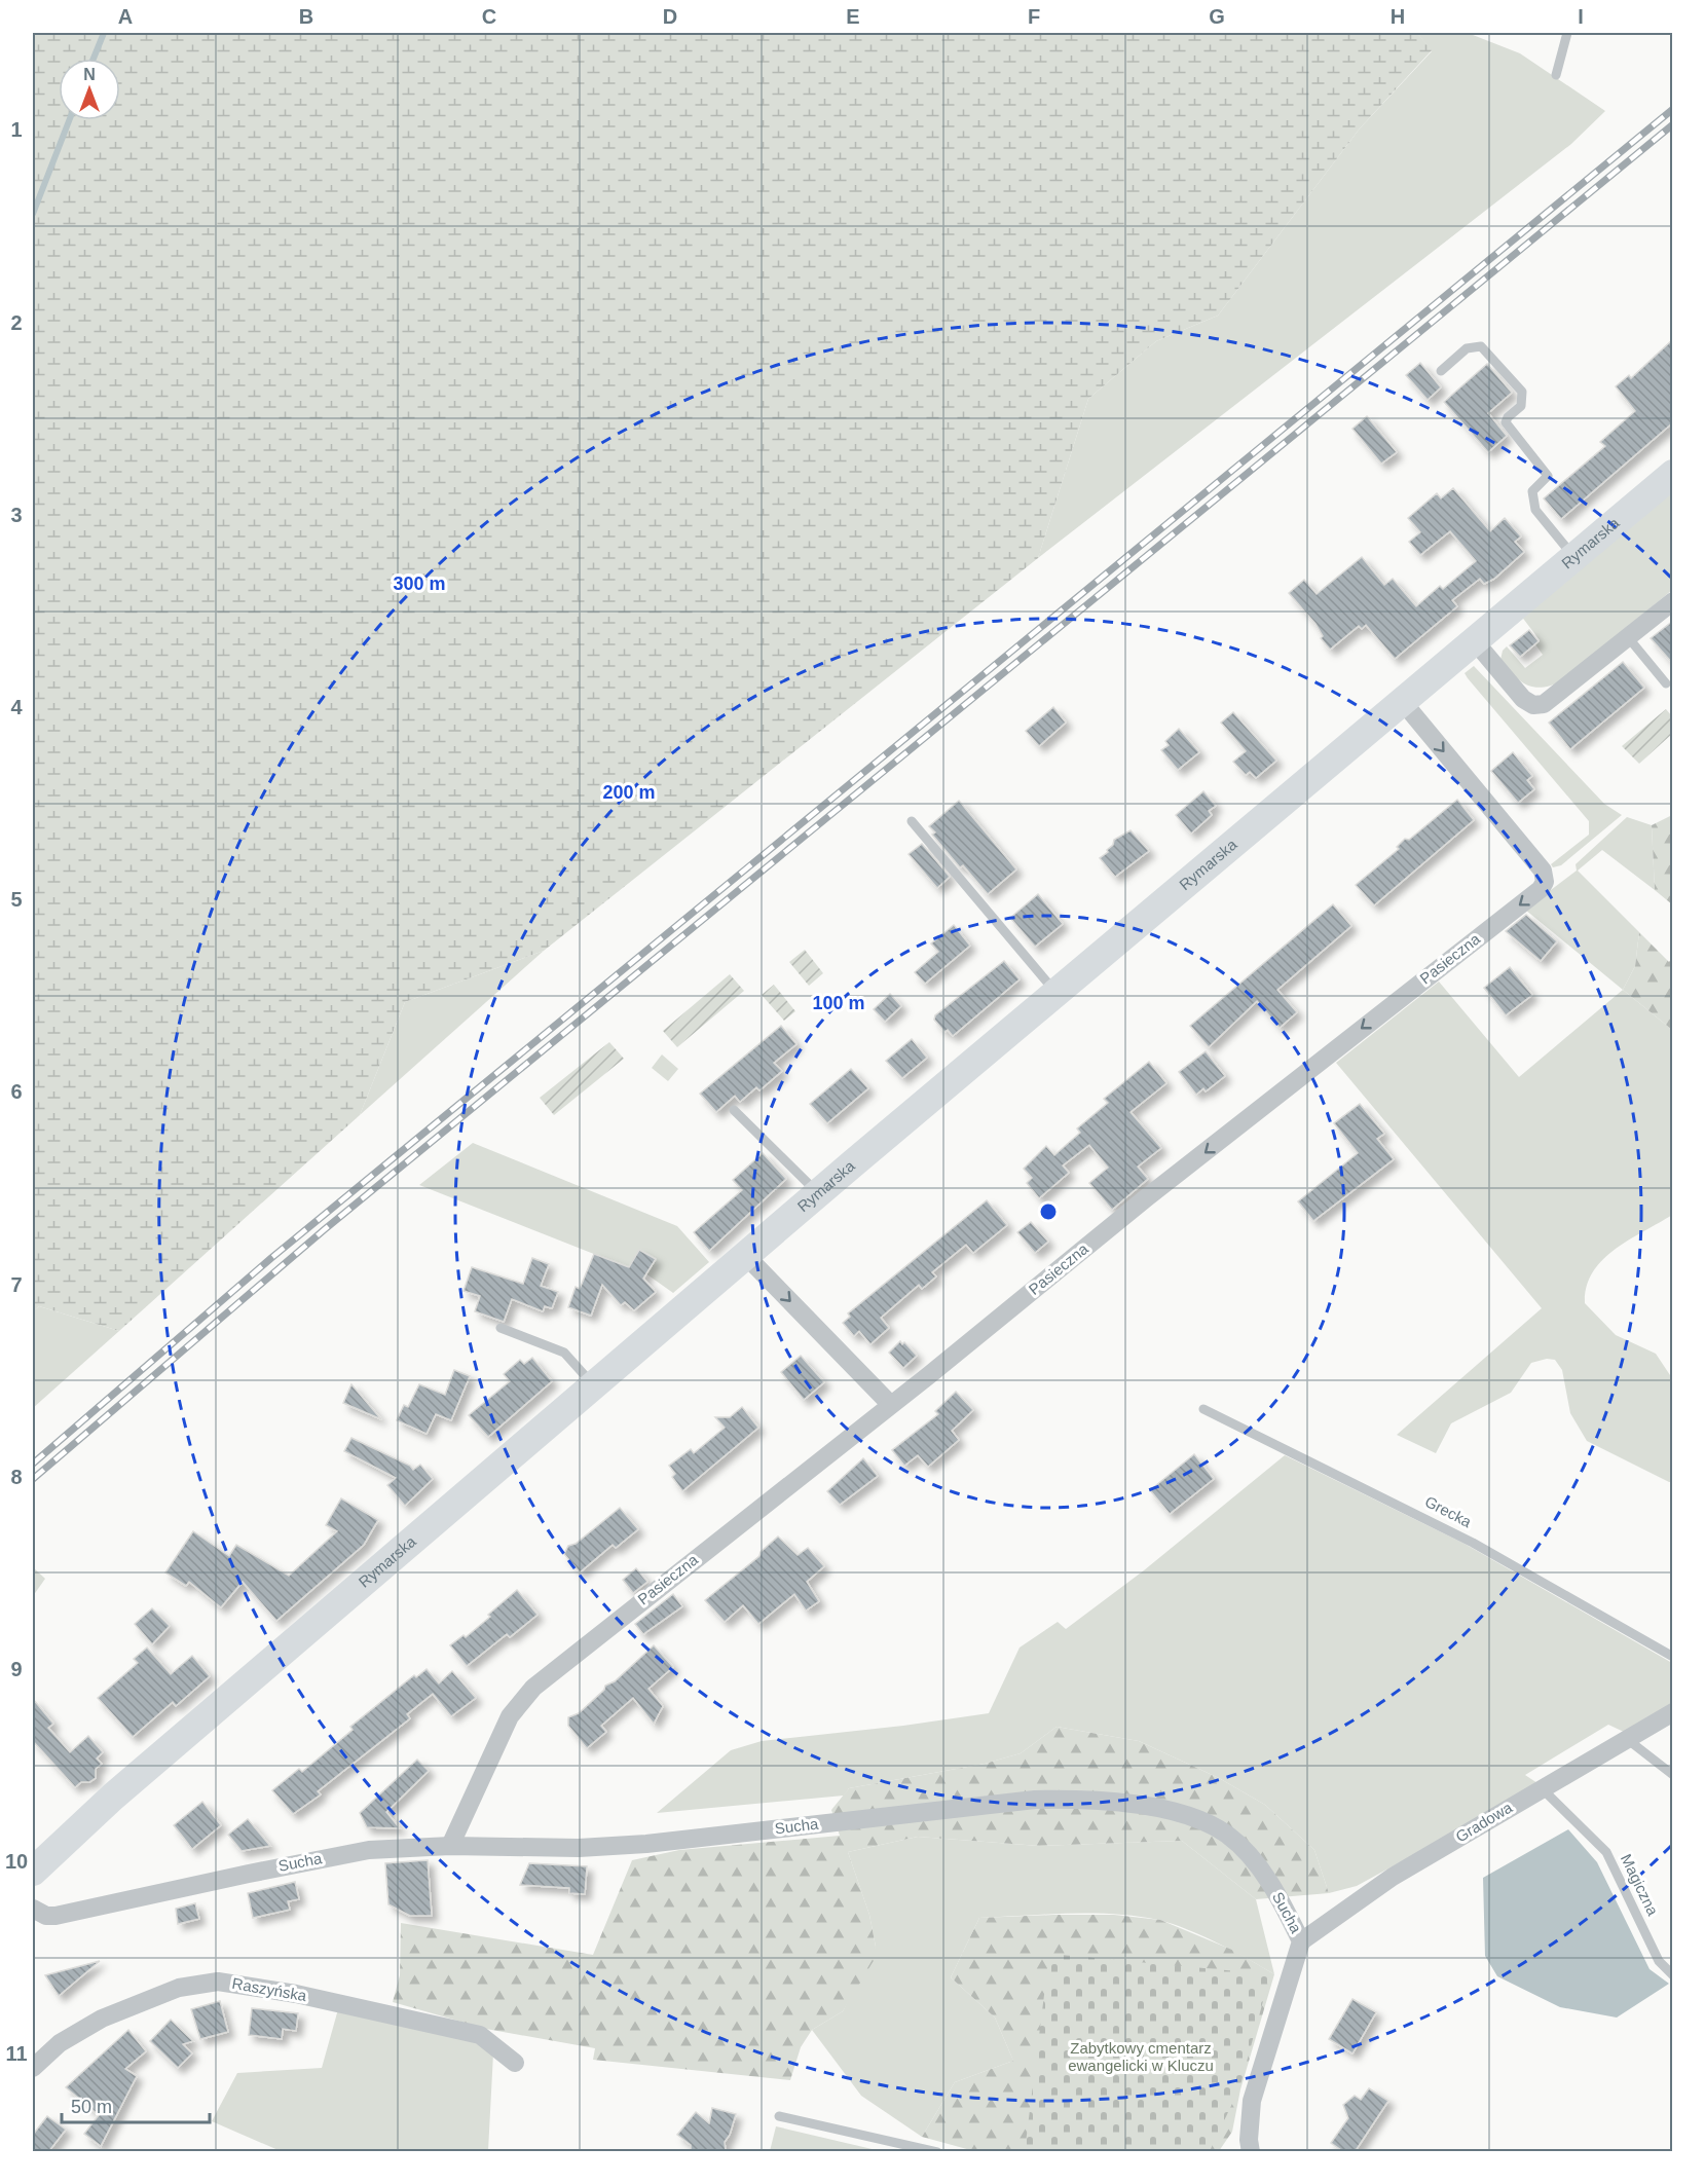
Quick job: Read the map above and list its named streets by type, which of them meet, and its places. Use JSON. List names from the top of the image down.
{
  "streets": {
    "main road": ["Rymarska"],
    "street": [
      "Pasieczna",
      "Gradowa",
      "Sucha",
      "Raszyńska"
    ],
    "lane": ["Grecka", "Magiczna"]
  },
  "crossings": [
    ["Rymarska", "Pasieczna"],
    ["Pasieczna", "Sucha"],
    ["Gradowa", "Sucha"],
    ["Gradowa", "Magiczna"]
  ],
  "one_way": ["Pasieczna"],
  "parks": ["Zabytkowy cmentarz ewangelicki w Kluczu"],
  "scale_bar": "50 m",
  "north": "top",
  "grid": {
    "columns": [
      "A",
      "B",
      "C",
      "D",
      "E",
      "F",
      "G",
      "H",
      "I"
    ],
    "rows": [
      "1",
      "2",
      "3",
      "4",
      "5",
      "6",
      "7",
      "8",
      "9",
      "10",
      "11"
    ]
  },
  "rings": ["300 m", "200 m", "100 m"]
}
